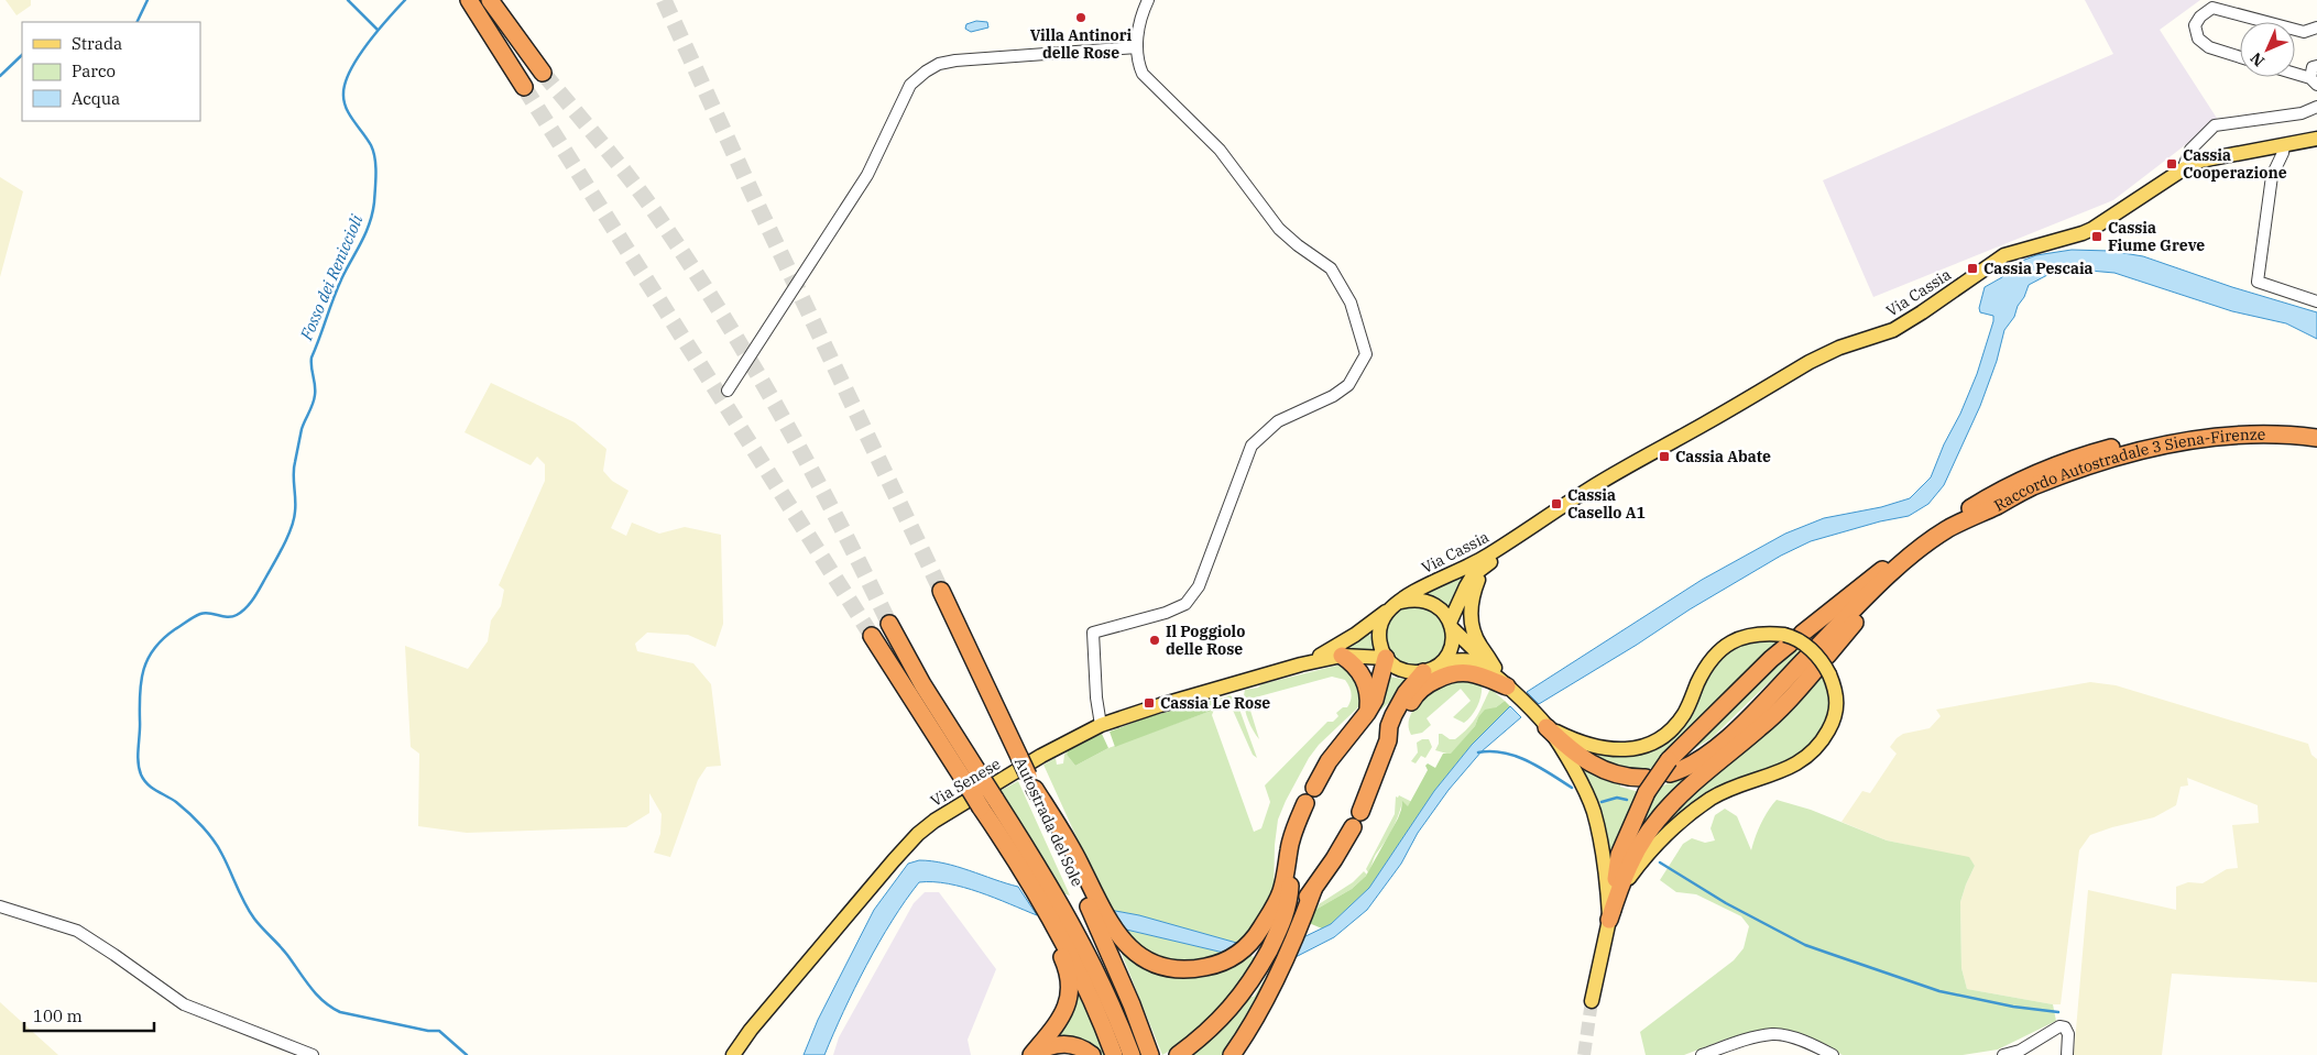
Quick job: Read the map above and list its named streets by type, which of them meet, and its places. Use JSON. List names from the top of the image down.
{
  "streets": {
    "highway": ["Raccordo Autostradale 3 Siena-Firenze", "Autostrada del Sole"],
    "main road": ["Via Cassia", "Via Senese"]
  },
  "crossings": [
    ["Via Cassia", "Via Senese"]
  ],
  "water": ["Fosso dei Reniccioli"],
  "places": {
    "other": ["Villa Antinori delle Rose", "Il Poggiolo delle Rose"],
    "transit": [
      "Cassia Cooperazione",
      "Cassia Fiume Greve",
      "Cassia Pescaia",
      "Cassia Abate",
      "Cassia Casello A1",
      "Cassia Le Rose"
    ]
  },
  "legend": ["Strada", "Parco", "Acqua"],
  "scale_bar": "100 m",
  "north": "bottom left"
}
